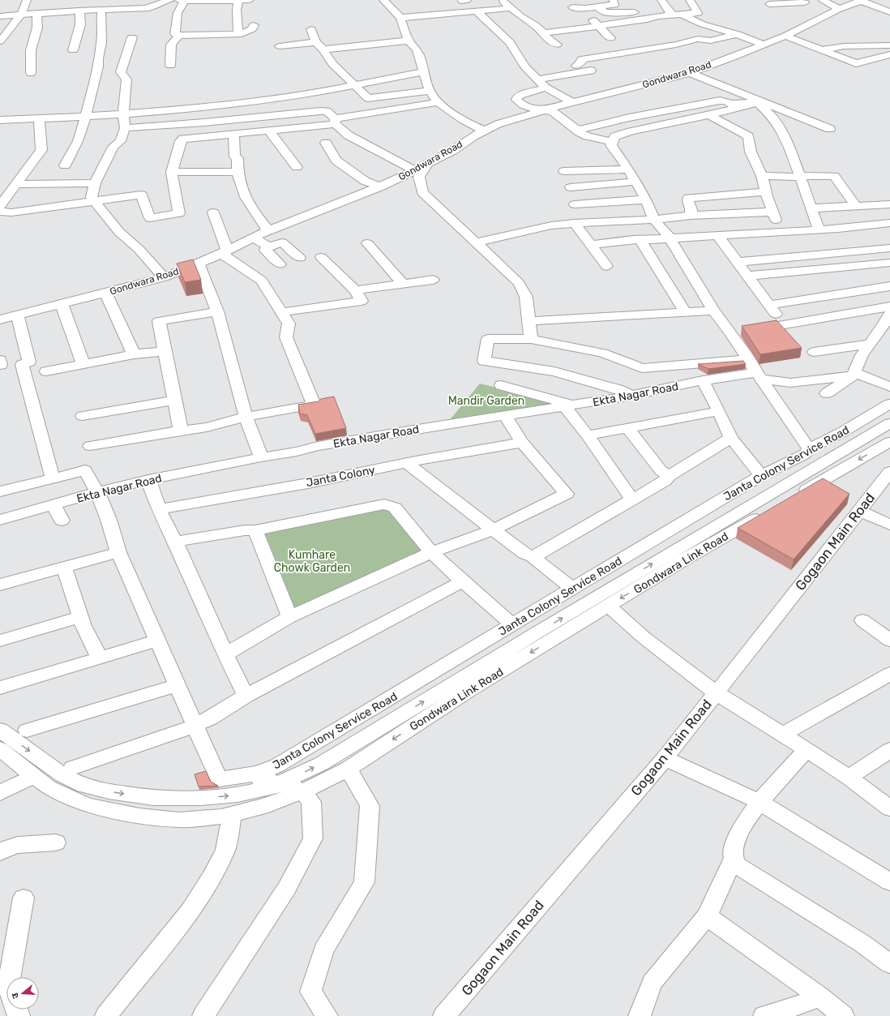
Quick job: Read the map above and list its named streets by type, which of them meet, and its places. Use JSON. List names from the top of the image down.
{
  "streets": {
    "street": [
      "Gondwara Road",
      "Ekta Nagar Road",
      "Janta Colony Service Road",
      "Janta Colony",
      "Gogaon Main Road",
      "Gondwara Link Road"
    ]
  },
  "crossings": [
    ["Janta Colony Service Road", "Gondwara Link Road"]
  ],
  "parks": ["Mandir Garden", "Kumhare Chowk Garden"],
  "north": "left"
}
